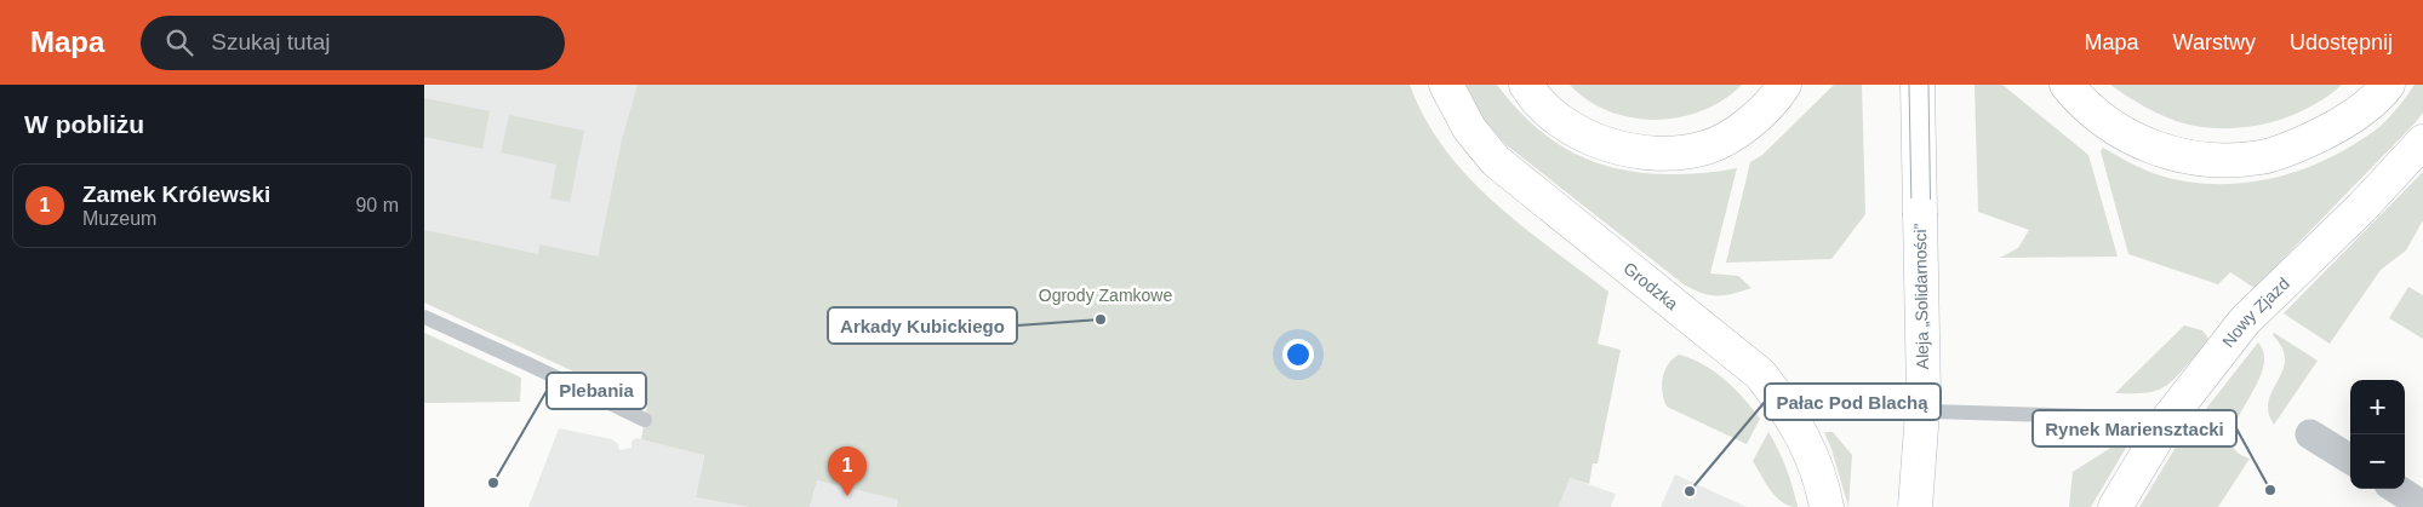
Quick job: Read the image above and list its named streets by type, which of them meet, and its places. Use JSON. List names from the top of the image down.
{
  "streets": {
    "main road": ["Grodzka", "Aleja „Solidarności”", "Nowy Zjazd"]
  },
  "parks": ["Ogrody Zamkowe"],
  "places": [
    "Arkady Kubickiego",
    "Plebania",
    "Rynek Mariensztacki",
    "Pałac Pod Blachą"
  ],
  "page": {
    "header": "Mapa",
    "search": "Szukaj tutaj",
    "nav": ["Mapa", "Warstwy", "Udostępnij"],
    "heading": "W pobliżu",
    "list": [
      {
        "mark": "1",
        "name": "Zamek Królewski",
        "note": "Muzeum",
        "value": "90 m"
      }
    ],
    "map_buttons": ["+", "−"],
    "pins": "1"
  }
}
